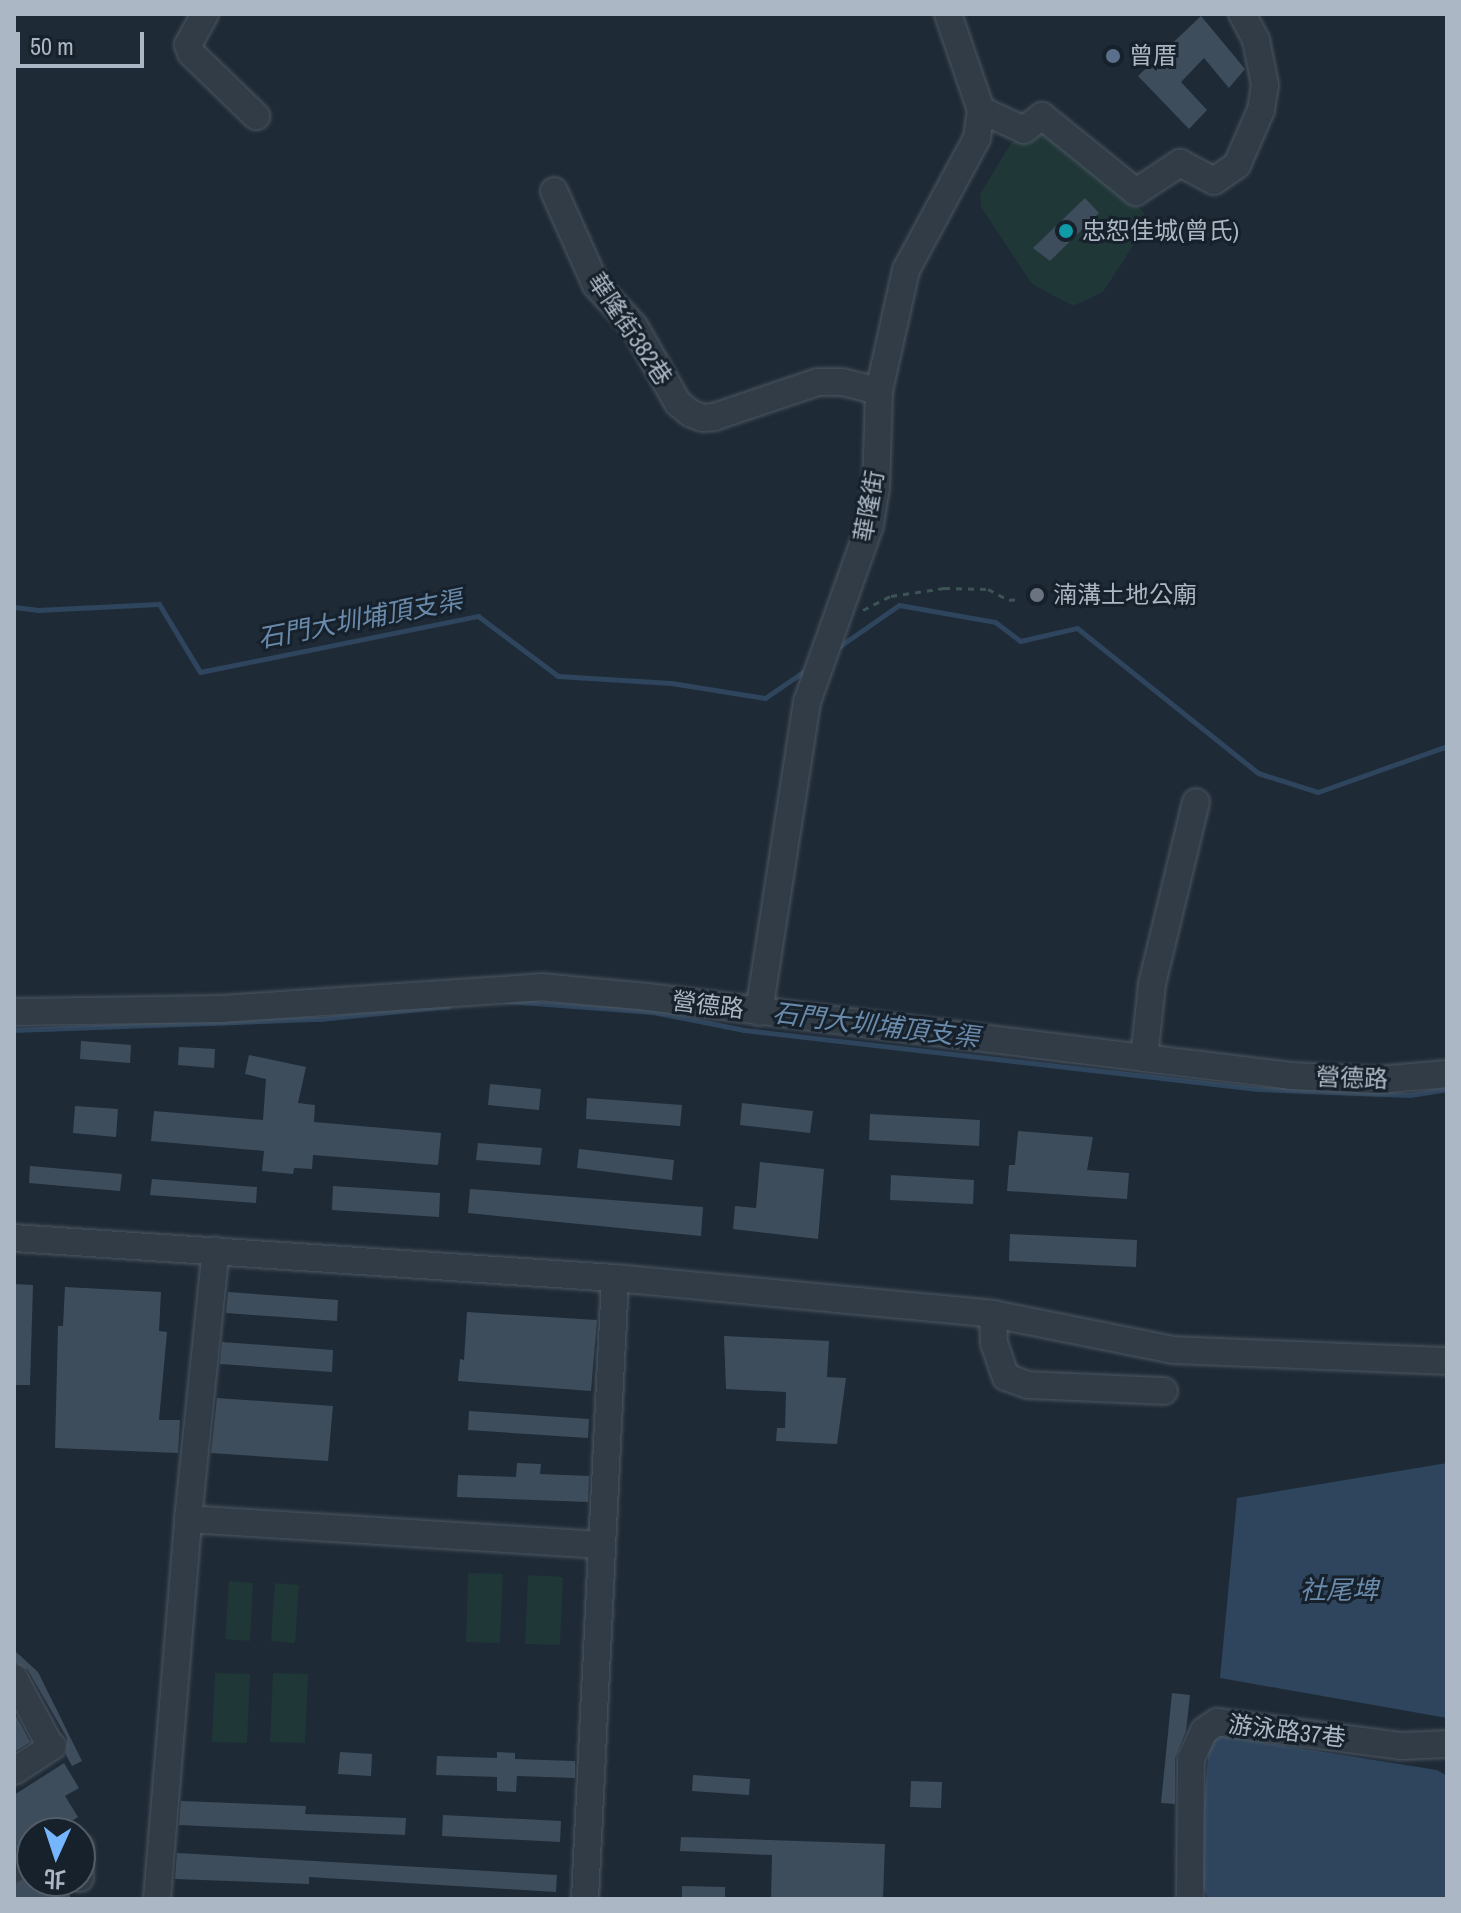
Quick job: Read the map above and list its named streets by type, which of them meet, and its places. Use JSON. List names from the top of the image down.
{
  "streets": {
    "street": [
      "華隆街382巷",
      "華隆街",
      "營德路",
      "游泳路37巷"
    ]
  },
  "crossings": [
    ["華隆街382巷", "華隆街"],
    ["華隆街", "營德路"]
  ],
  "water": ["石門大圳埔頂支渠", "社尾埤"],
  "places": ["曾厝", "忠恕佳城(曾氏)", "湳溝土地公廟"],
  "scale_bar": "50 m",
  "north": "bottom"
}
